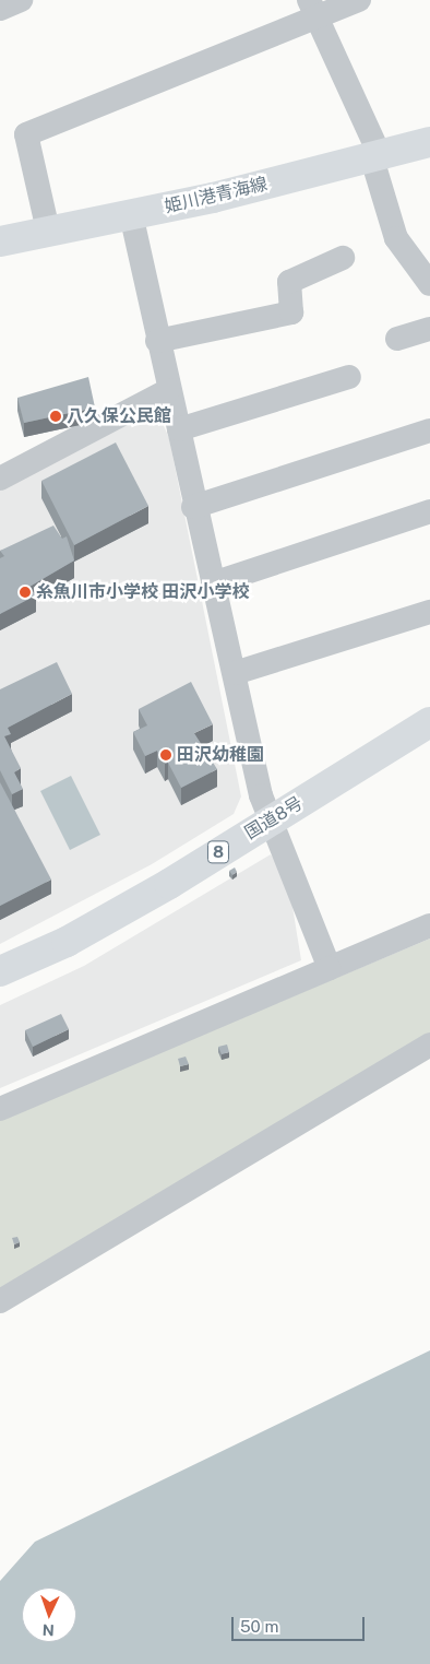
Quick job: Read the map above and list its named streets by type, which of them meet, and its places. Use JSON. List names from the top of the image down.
{
  "streets": {
    "main road": ["姫川港青海線", "国道8号", "8"]
  },
  "places": ["八久保公民館", "糸魚川市小学校 田沢小学校", "田沢幼稚園"],
  "scale_bar": "50 m",
  "north": "bottom"
}
